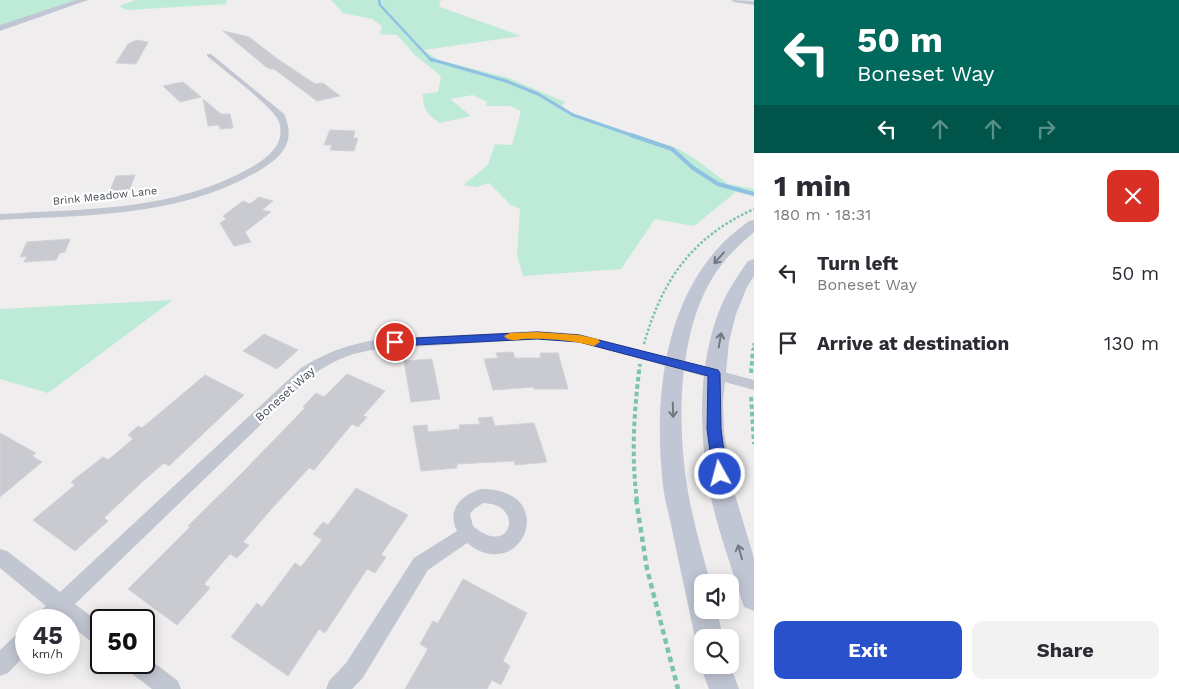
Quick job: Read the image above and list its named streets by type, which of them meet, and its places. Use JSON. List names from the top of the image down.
{
  "streets": {
    "street": ["Brink Meadow Lane", "Boneset Way"]
  },
  "page": {
    "turn": ["50 m", "Boneset Way"],
    "heading": ["1 min", "180 m · 18:31"],
    "list": [
      {
        "name": "Turn left",
        "note": "Boneset Way",
        "value": "50 m"
      },
      {
        "name": "Arrive at destination",
        "value": "130 m"
      }
    ],
    "speed": "45 km/h",
    "limit": "50",
    "buttons": ["Exit", "Share"]
  }
}
